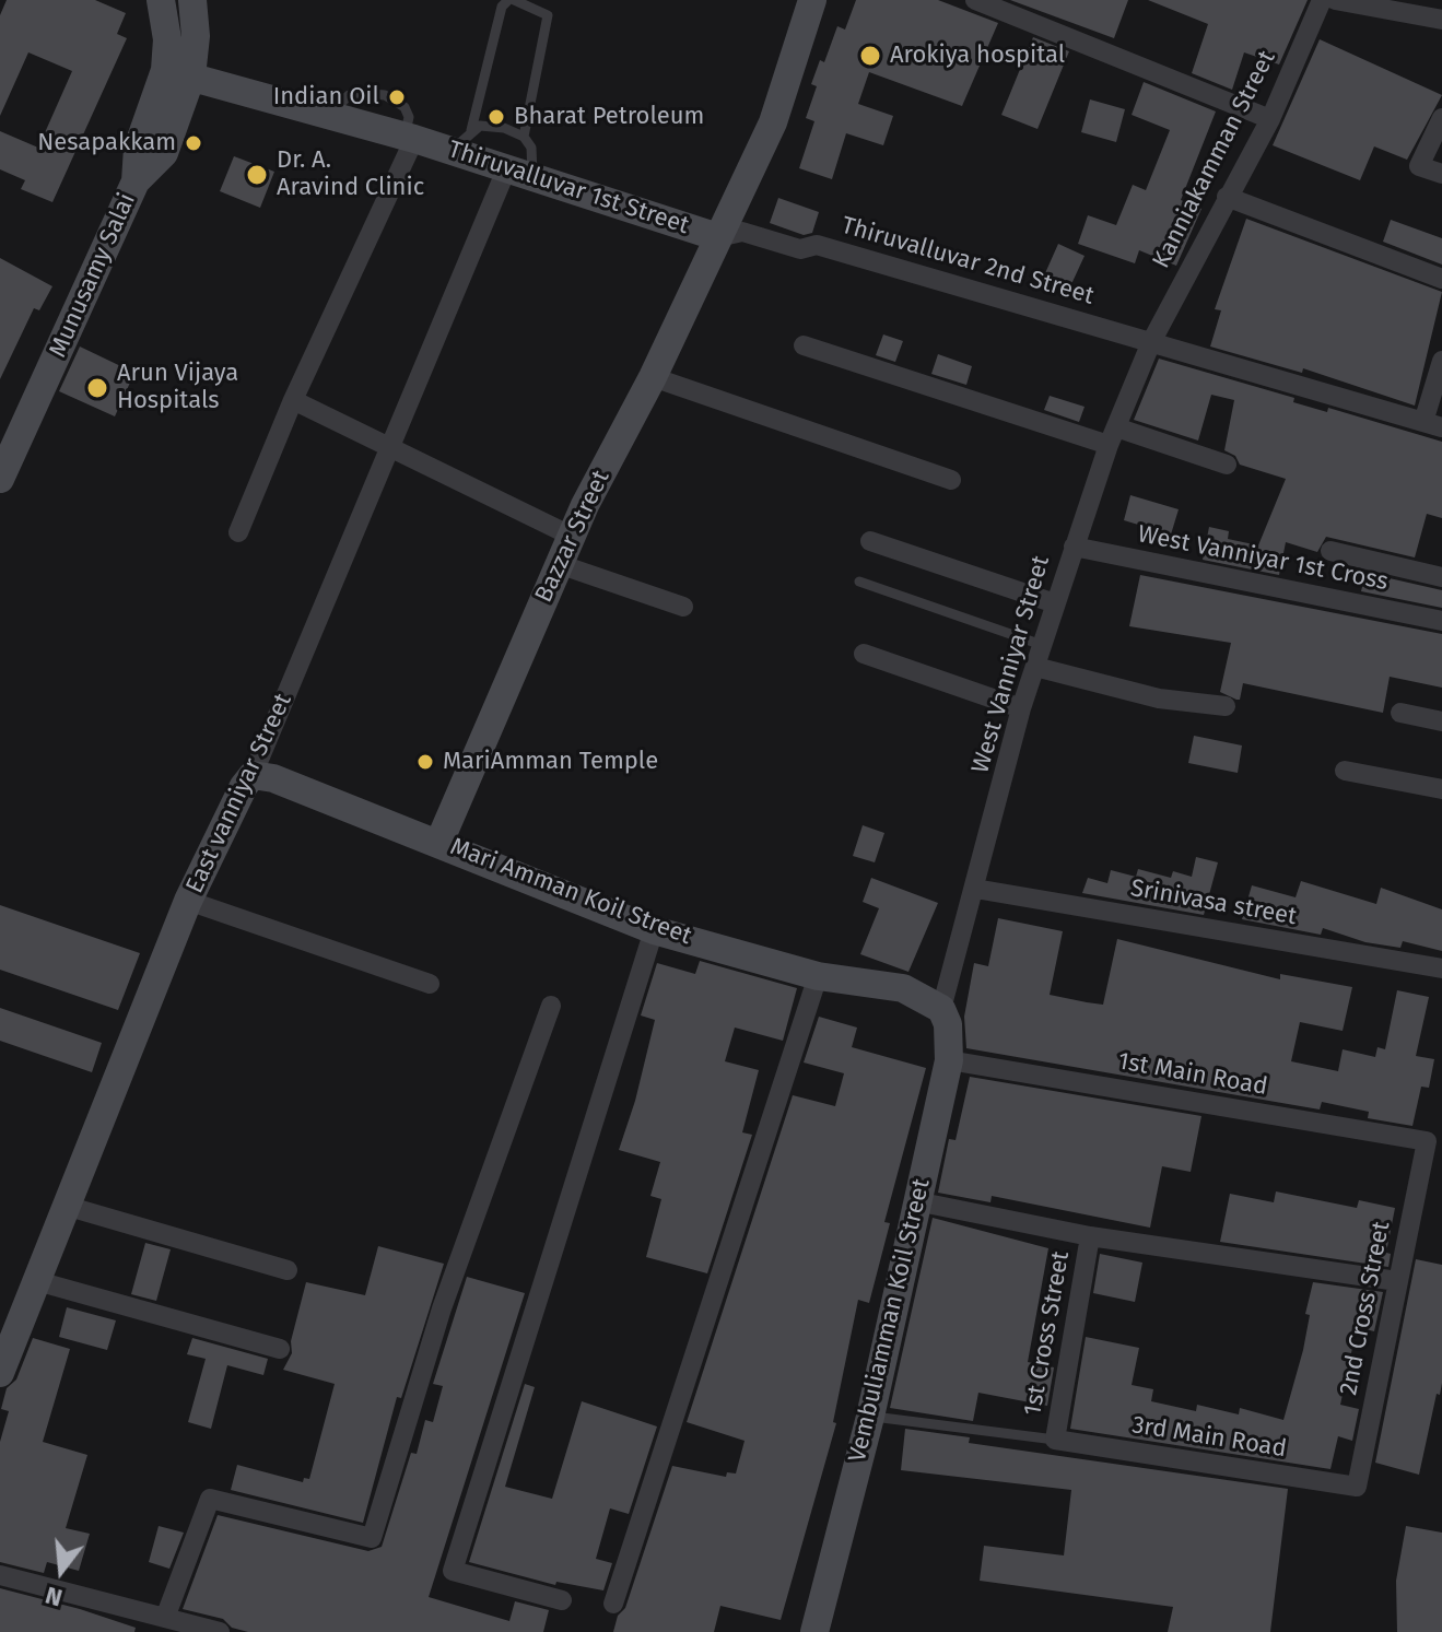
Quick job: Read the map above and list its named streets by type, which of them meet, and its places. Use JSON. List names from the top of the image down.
{
  "streets": {
    "street": [
      "Kanniakamman Street",
      "Thiruvalluvar 1st Street",
      "Thiruvalluvar 2nd Street",
      "Munusamy Salai",
      "Bazzar Street",
      "West Vanniyar 1st Cross",
      "West Vanniyar Street",
      "East vanniyar Street",
      "Mari Amman Koil Street",
      "Srinivasa street",
      "1st Main Road",
      "2nd Cross Street",
      "Vembuliamman Koil Street",
      "1st Cross Street",
      "3rd Main Road"
    ]
  },
  "crossings": [
    ["Kanniakamman Street", "Thiruvalluvar 2nd Street"],
    ["Kanniakamman Street", "West Vanniyar Street"],
    ["Thiruvalluvar 1st Street", "Thiruvalluvar 2nd Street"],
    ["Thiruvalluvar 1st Street", "Munusamy Salai"],
    ["Thiruvalluvar 1st Street", "Bazzar Street"],
    ["Thiruvalluvar 1st Street", "East vanniyar Street"],
    ["Thiruvalluvar 2nd Street", "Bazzar Street"],
    ["Thiruvalluvar 2nd Street", "West Vanniyar Street"],
    ["Bazzar Street", "Mari Amman Koil Street"],
    ["West Vanniyar 1st Cross", "West Vanniyar Street"],
    ["West Vanniyar Street", "Mari Amman Koil Street"],
    ["West Vanniyar Street", "Srinivasa street"],
    ["West Vanniyar Street", "Vembuliamman Koil Street"],
    ["East vanniyar Street", "Mari Amman Koil Street"],
    ["Mari Amman Koil Street", "Vembuliamman Koil Street"],
    ["1st Main Road", "2nd Cross Street"],
    ["1st Main Road", "Vembuliamman Koil Street"],
    ["2nd Cross Street", "3rd Main Road"],
    ["1st Cross Street", "3rd Main Road"]
  ],
  "places": [
    "Arokiya hospital",
    "Indian Oil",
    "Bharat Petroleum",
    "Nesapakkam",
    "Dr. A. Aravind Clinic",
    "Arun Vijaya Hospitals",
    "MariAmman Temple"
  ],
  "north": "bottom"
}
